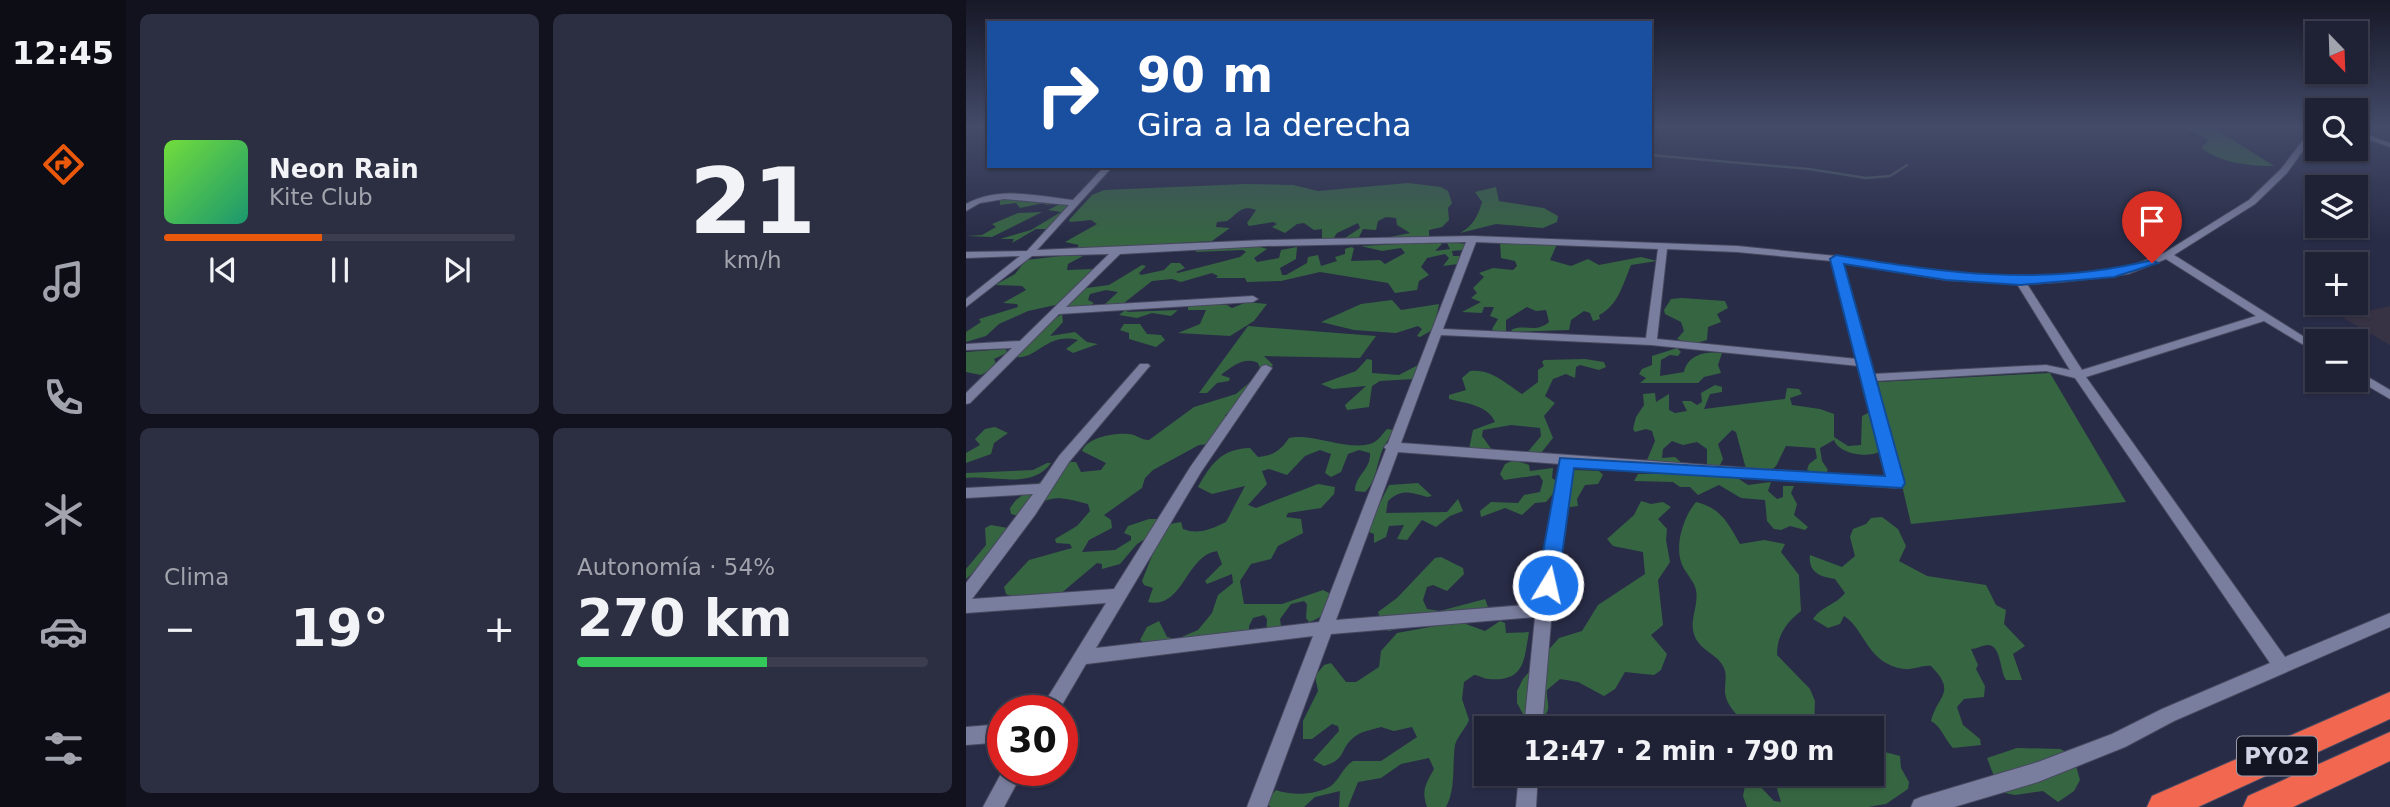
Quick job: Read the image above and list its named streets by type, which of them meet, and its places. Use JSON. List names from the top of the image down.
{
  "streets": {
    "highway": ["PY02"]
  },
  "north": "bottom right",
  "page": {
    "tabs": "12:45",
    "tile": [
      ["21", "km/h"],
      "Clima",
      ["Autonomía · 54%", "270 km"]
    ],
    "map_buttons": ["+", "−"],
    "turn": ["90 m", "Gira a la derecha"],
    "song": ["Neon Rain", "Kite Club"],
    "heat": ["−", "19°", "+"],
    "limit": "30",
    "trip": "12:47 · 2 min · 790 m"
  }
}
